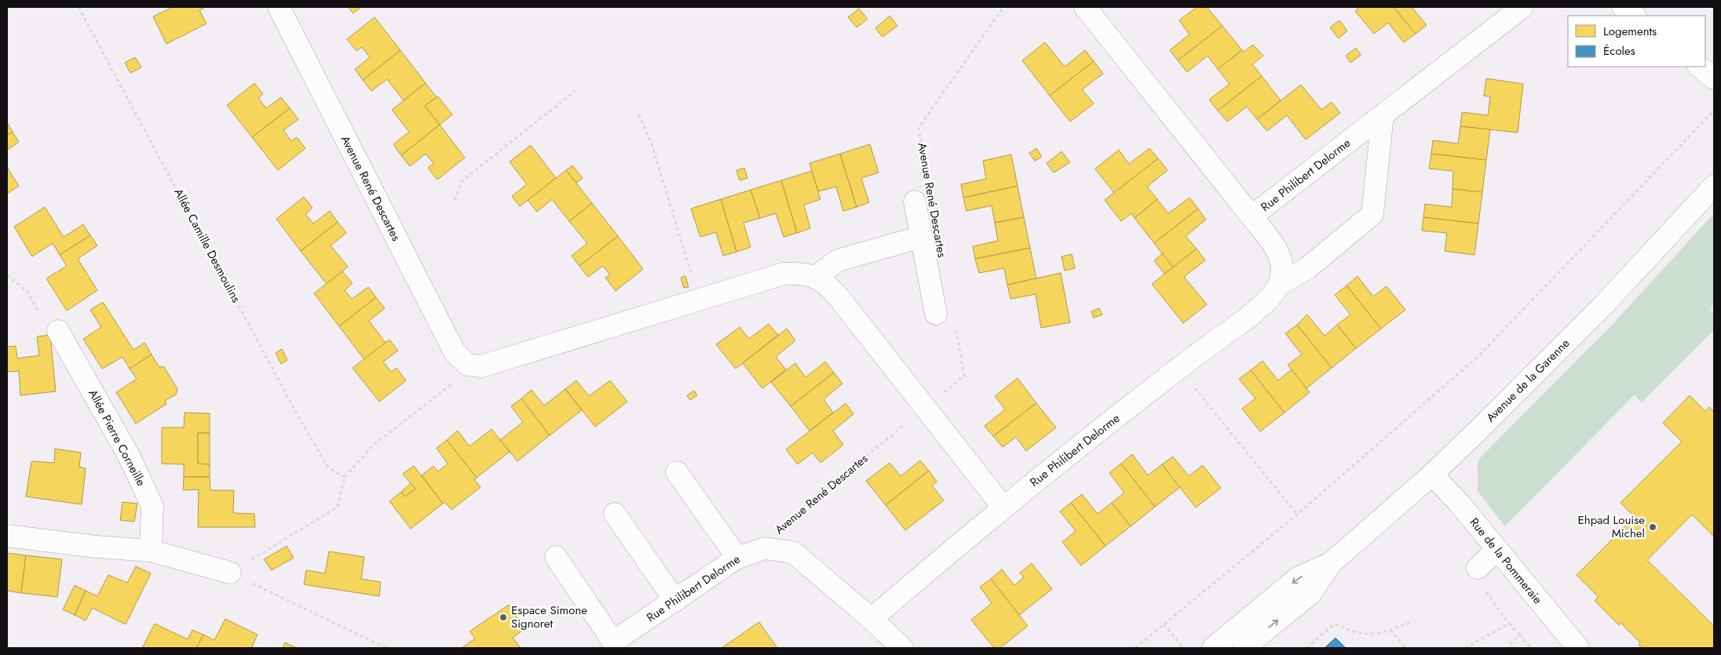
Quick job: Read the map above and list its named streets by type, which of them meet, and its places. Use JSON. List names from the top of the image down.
{
  "streets": {
    "street": [
      "Rue Philibert Delorme",
      "Avenue René Descartes",
      "Avenue de la Garenne",
      "Allée Pierre Corneille",
      "Rue de la Pommeraie"
    ],
    "path": ["Allée Camille Desmoulins"]
  },
  "crossings": [
    ["Rue Philibert Delorme", "Avenue René Descartes"],
    ["Avenue de la Garenne", "Rue de la Pommeraie"]
  ],
  "places": ["Ehpad Louise Michel", "Espace Simone Signoret"],
  "legend": ["Logements", "Écoles"]
}
